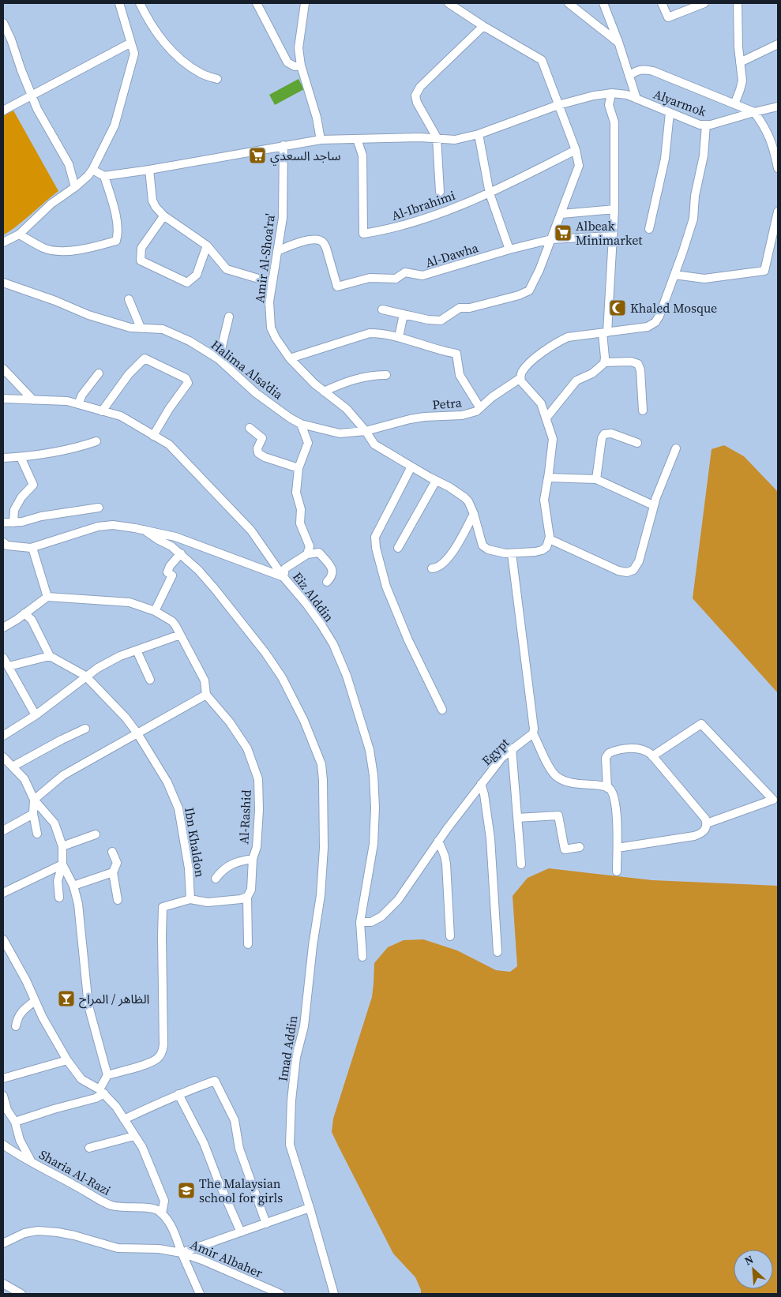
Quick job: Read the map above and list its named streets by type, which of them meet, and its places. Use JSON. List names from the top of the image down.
{
  "streets": {
    "street": [
      "Alyarmok",
      "Al-Ibrahimi",
      "Al-Dawha",
      "Amir Al-Shoa'ra'",
      "Halima Alsa'dia",
      "Petra",
      "Eiz Alddin",
      "Egypt",
      "Al-Rashid",
      "Ibn Khaldon",
      "Imad Addin",
      "Sharia Al-Razi",
      "Amir Albaher"
    ]
  },
  "crossings": [
    ["Alyarmok", "Al-Ibrahimi"],
    ["Alyarmok", "Amir Al-Shoa'ra'"],
    ["Al-Dawha", "Amir Al-Shoa'ra'"],
    ["Amir Al-Shoa'ra'", "Halima Alsa'dia"],
    ["Amir Al-Shoa'ra'", "Petra"],
    ["Halima Alsa'dia", "Petra"],
    ["Eiz Alddin", "Egypt"],
    ["Sharia Al-Razi", "Amir Albaher"]
  ],
  "places": {
    "supermarket": ["ساجد السعدي", "Albeak Minimarket"],
    "mosque": ["Khaled Mosque"],
    "bar": ["الظاهر / المراح"],
    "school or university": ["The Malaysian school for girls"]
  },
  "north": "top left"
}
